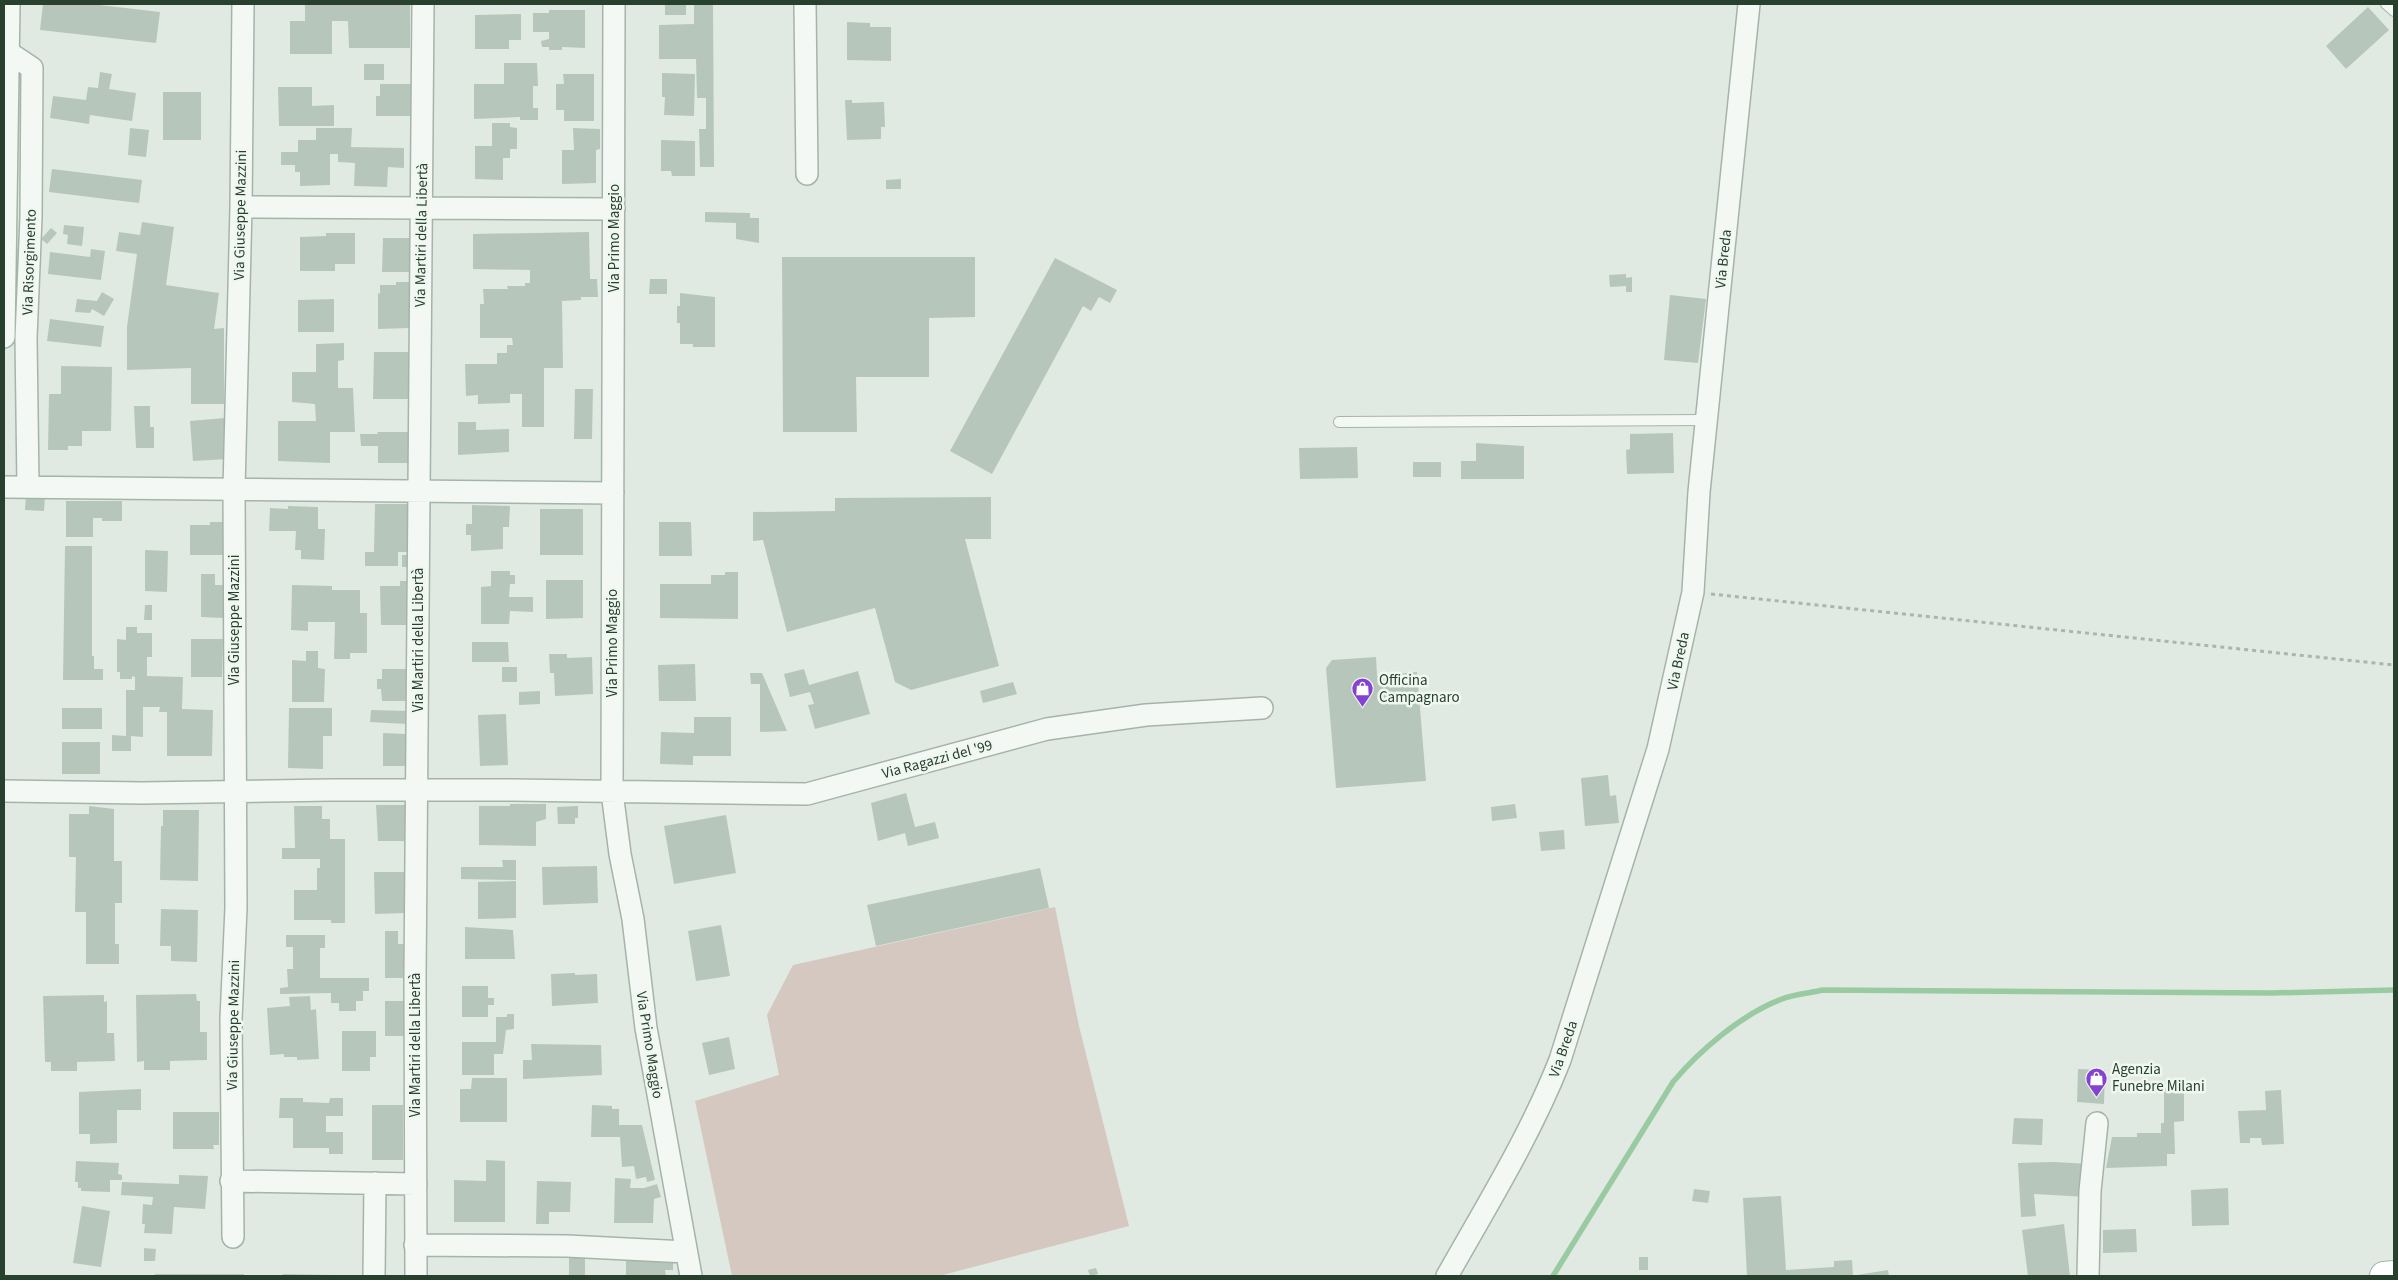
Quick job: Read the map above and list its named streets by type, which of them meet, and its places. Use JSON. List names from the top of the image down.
{
  "streets": {
    "street": [
      "Via Giuseppe Mazzini",
      "Via Martiri della Libertà",
      "Via Primo Maggio",
      "Via Breda",
      "Via Risorgimento",
      "Via Ragazzi del '99"
    ]
  },
  "crossings": [
    ["Via Giuseppe Mazzini", "Via Ragazzi del '99"],
    ["Via Martiri della Libertà", "Via Ragazzi del '99"],
    ["Via Primo Maggio", "Via Ragazzi del '99"]
  ],
  "places": {
    "shop": ["Officina Campagnaro", "Agenzia Funebre Milani"]
  }
}
